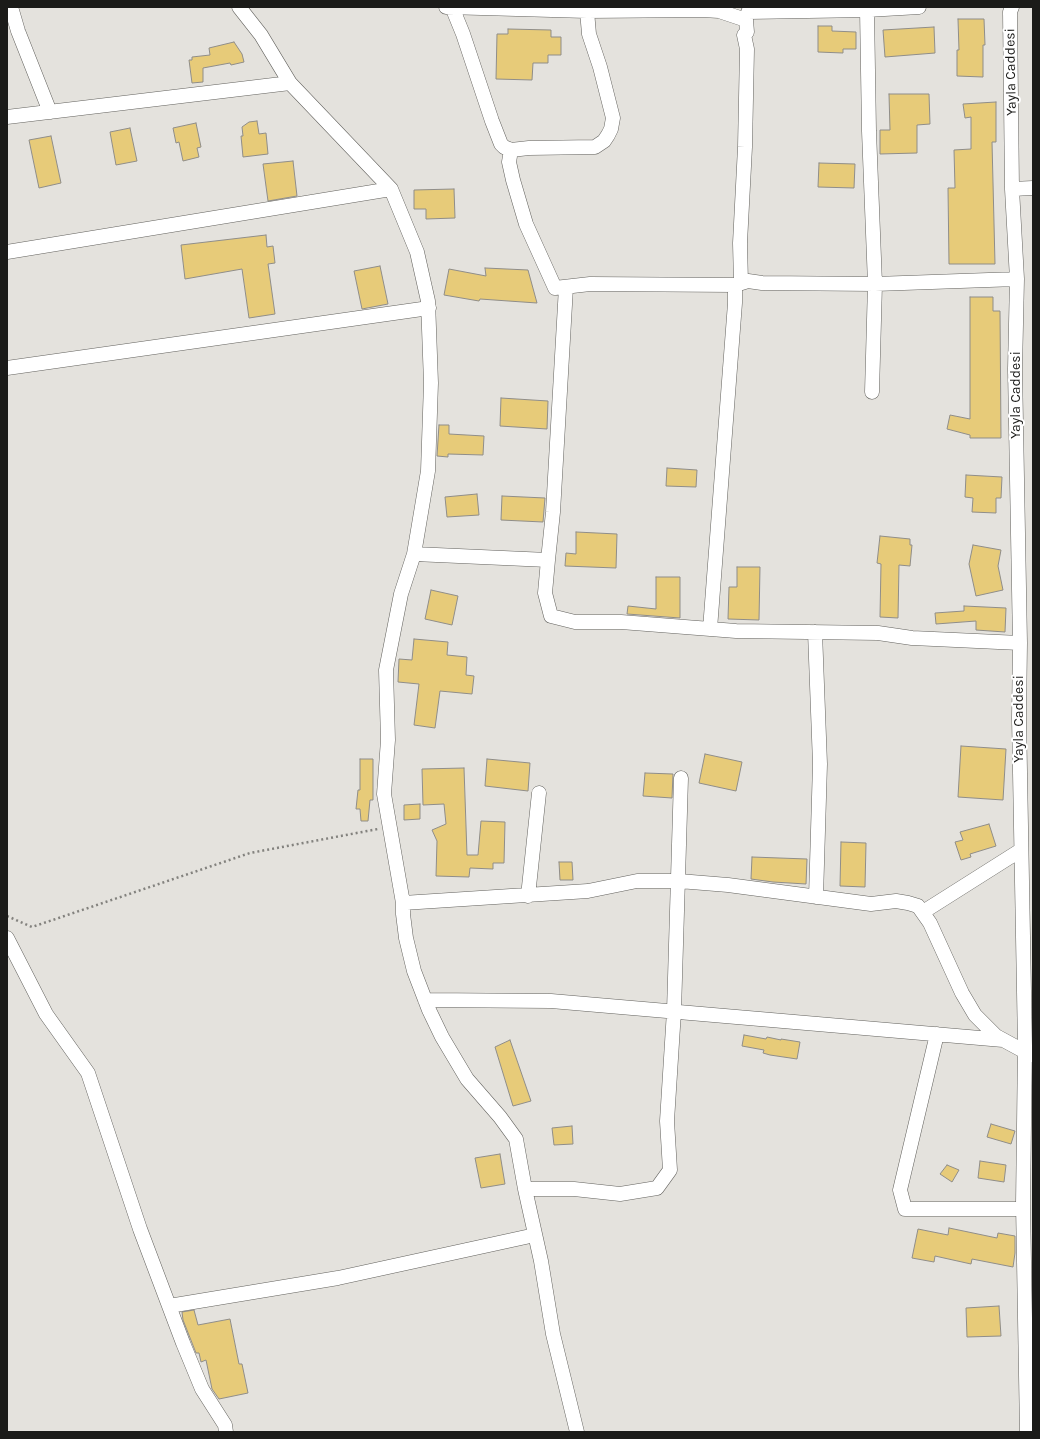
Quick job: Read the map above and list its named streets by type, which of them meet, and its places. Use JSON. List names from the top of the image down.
{
  "streets": {
    "street": ["Yayla Caddesi"]
  }
}
